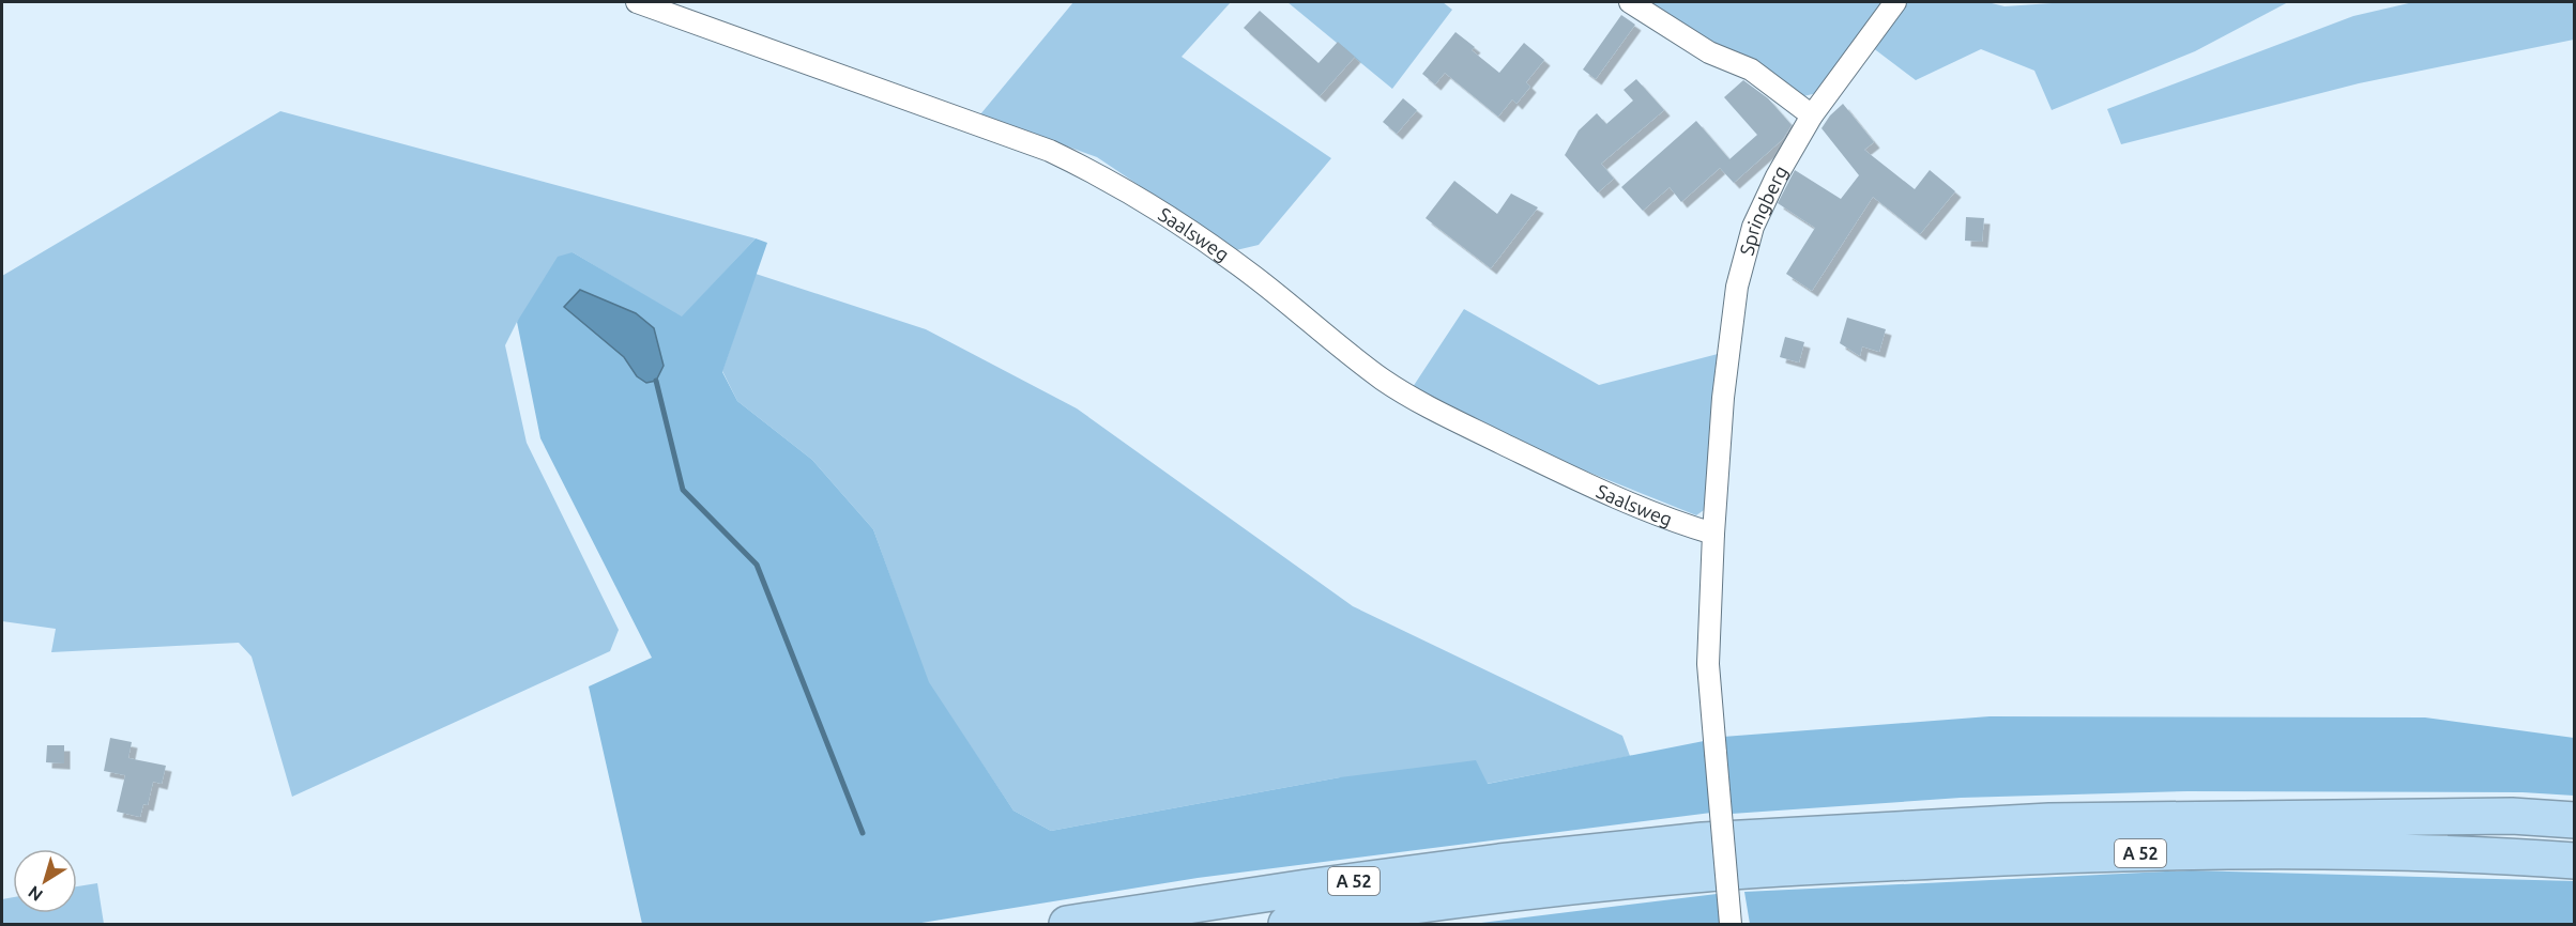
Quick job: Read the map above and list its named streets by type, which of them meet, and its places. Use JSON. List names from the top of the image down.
{
  "streets": {
    "highway": ["A 52"],
    "street": ["Springberg", "Saalsweg"]
  },
  "crossings": [
    ["Springberg", "Saalsweg"]
  ],
  "north": "bottom left"
}
